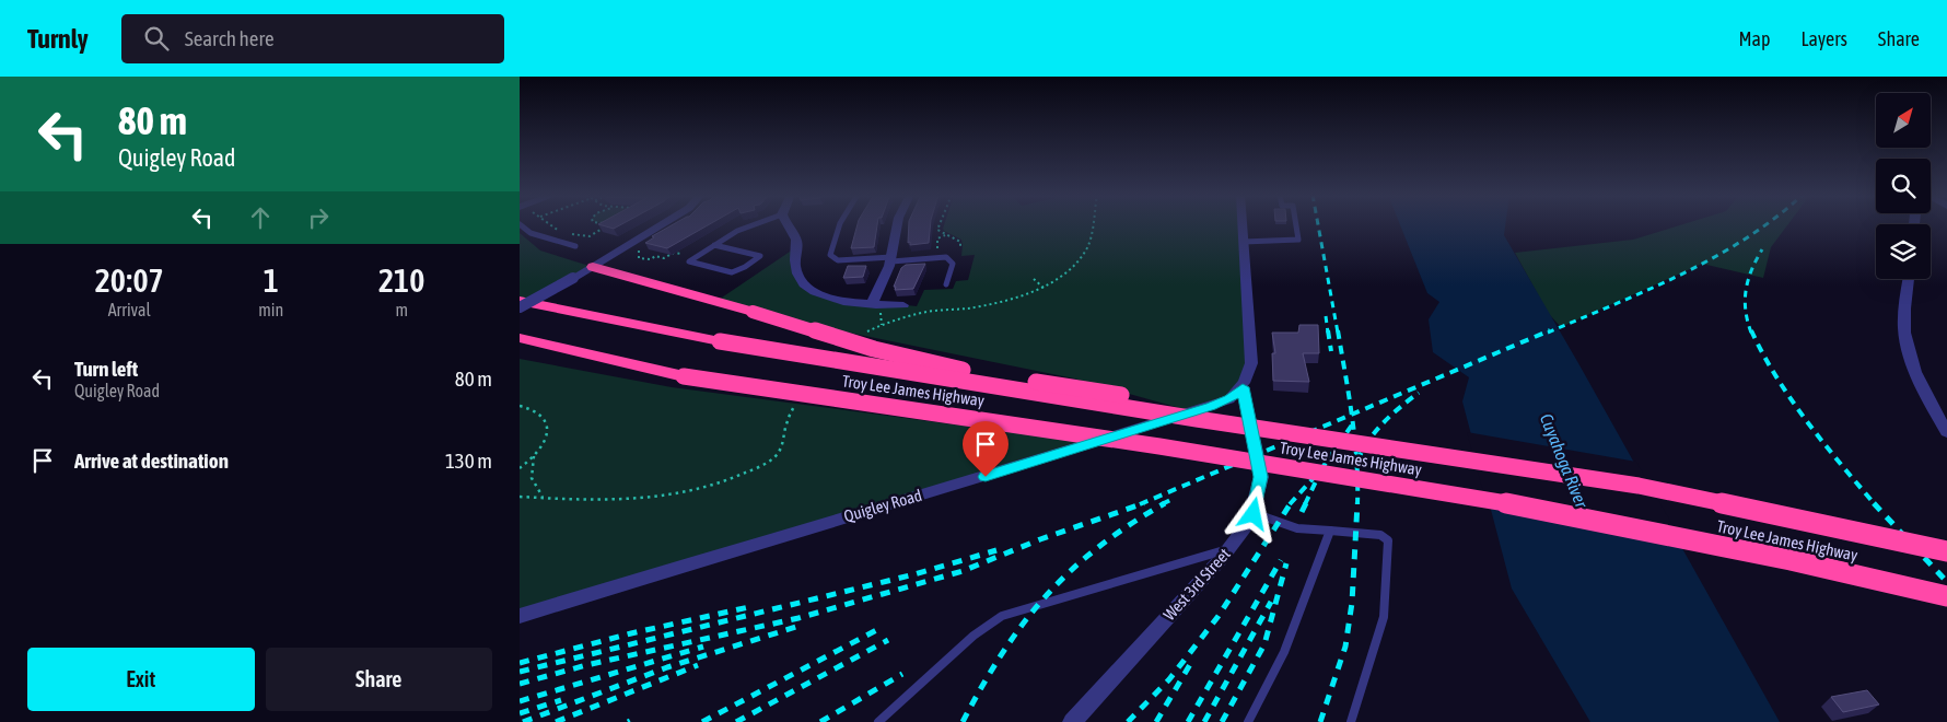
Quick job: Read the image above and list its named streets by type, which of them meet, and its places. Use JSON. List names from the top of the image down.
{
  "streets": {
    "highway": ["Troy Lee James Highway"],
    "street": ["Quigley Road", "West 3rd Street"]
  },
  "crossings": [
    ["Quigley Road", "West 3rd Street"]
  ],
  "water": ["Cuyahoga River"],
  "north": "top right",
  "page": {
    "header": "Turnly",
    "search": "Search here",
    "nav": ["Map", "Layers", "Share"],
    "turn": ["80 m", "Quigley Road"],
    "eta": [
      "20:07",
      "Arrival",
      "1",
      "min",
      "210",
      "m"
    ],
    "list": [
      {
        "name": "Turn left",
        "note": "Quigley Road",
        "value": "80 m"
      },
      {
        "name": "Arrive at destination",
        "value": "130 m"
      }
    ],
    "buttons": ["Exit", "Share"]
  }
}
